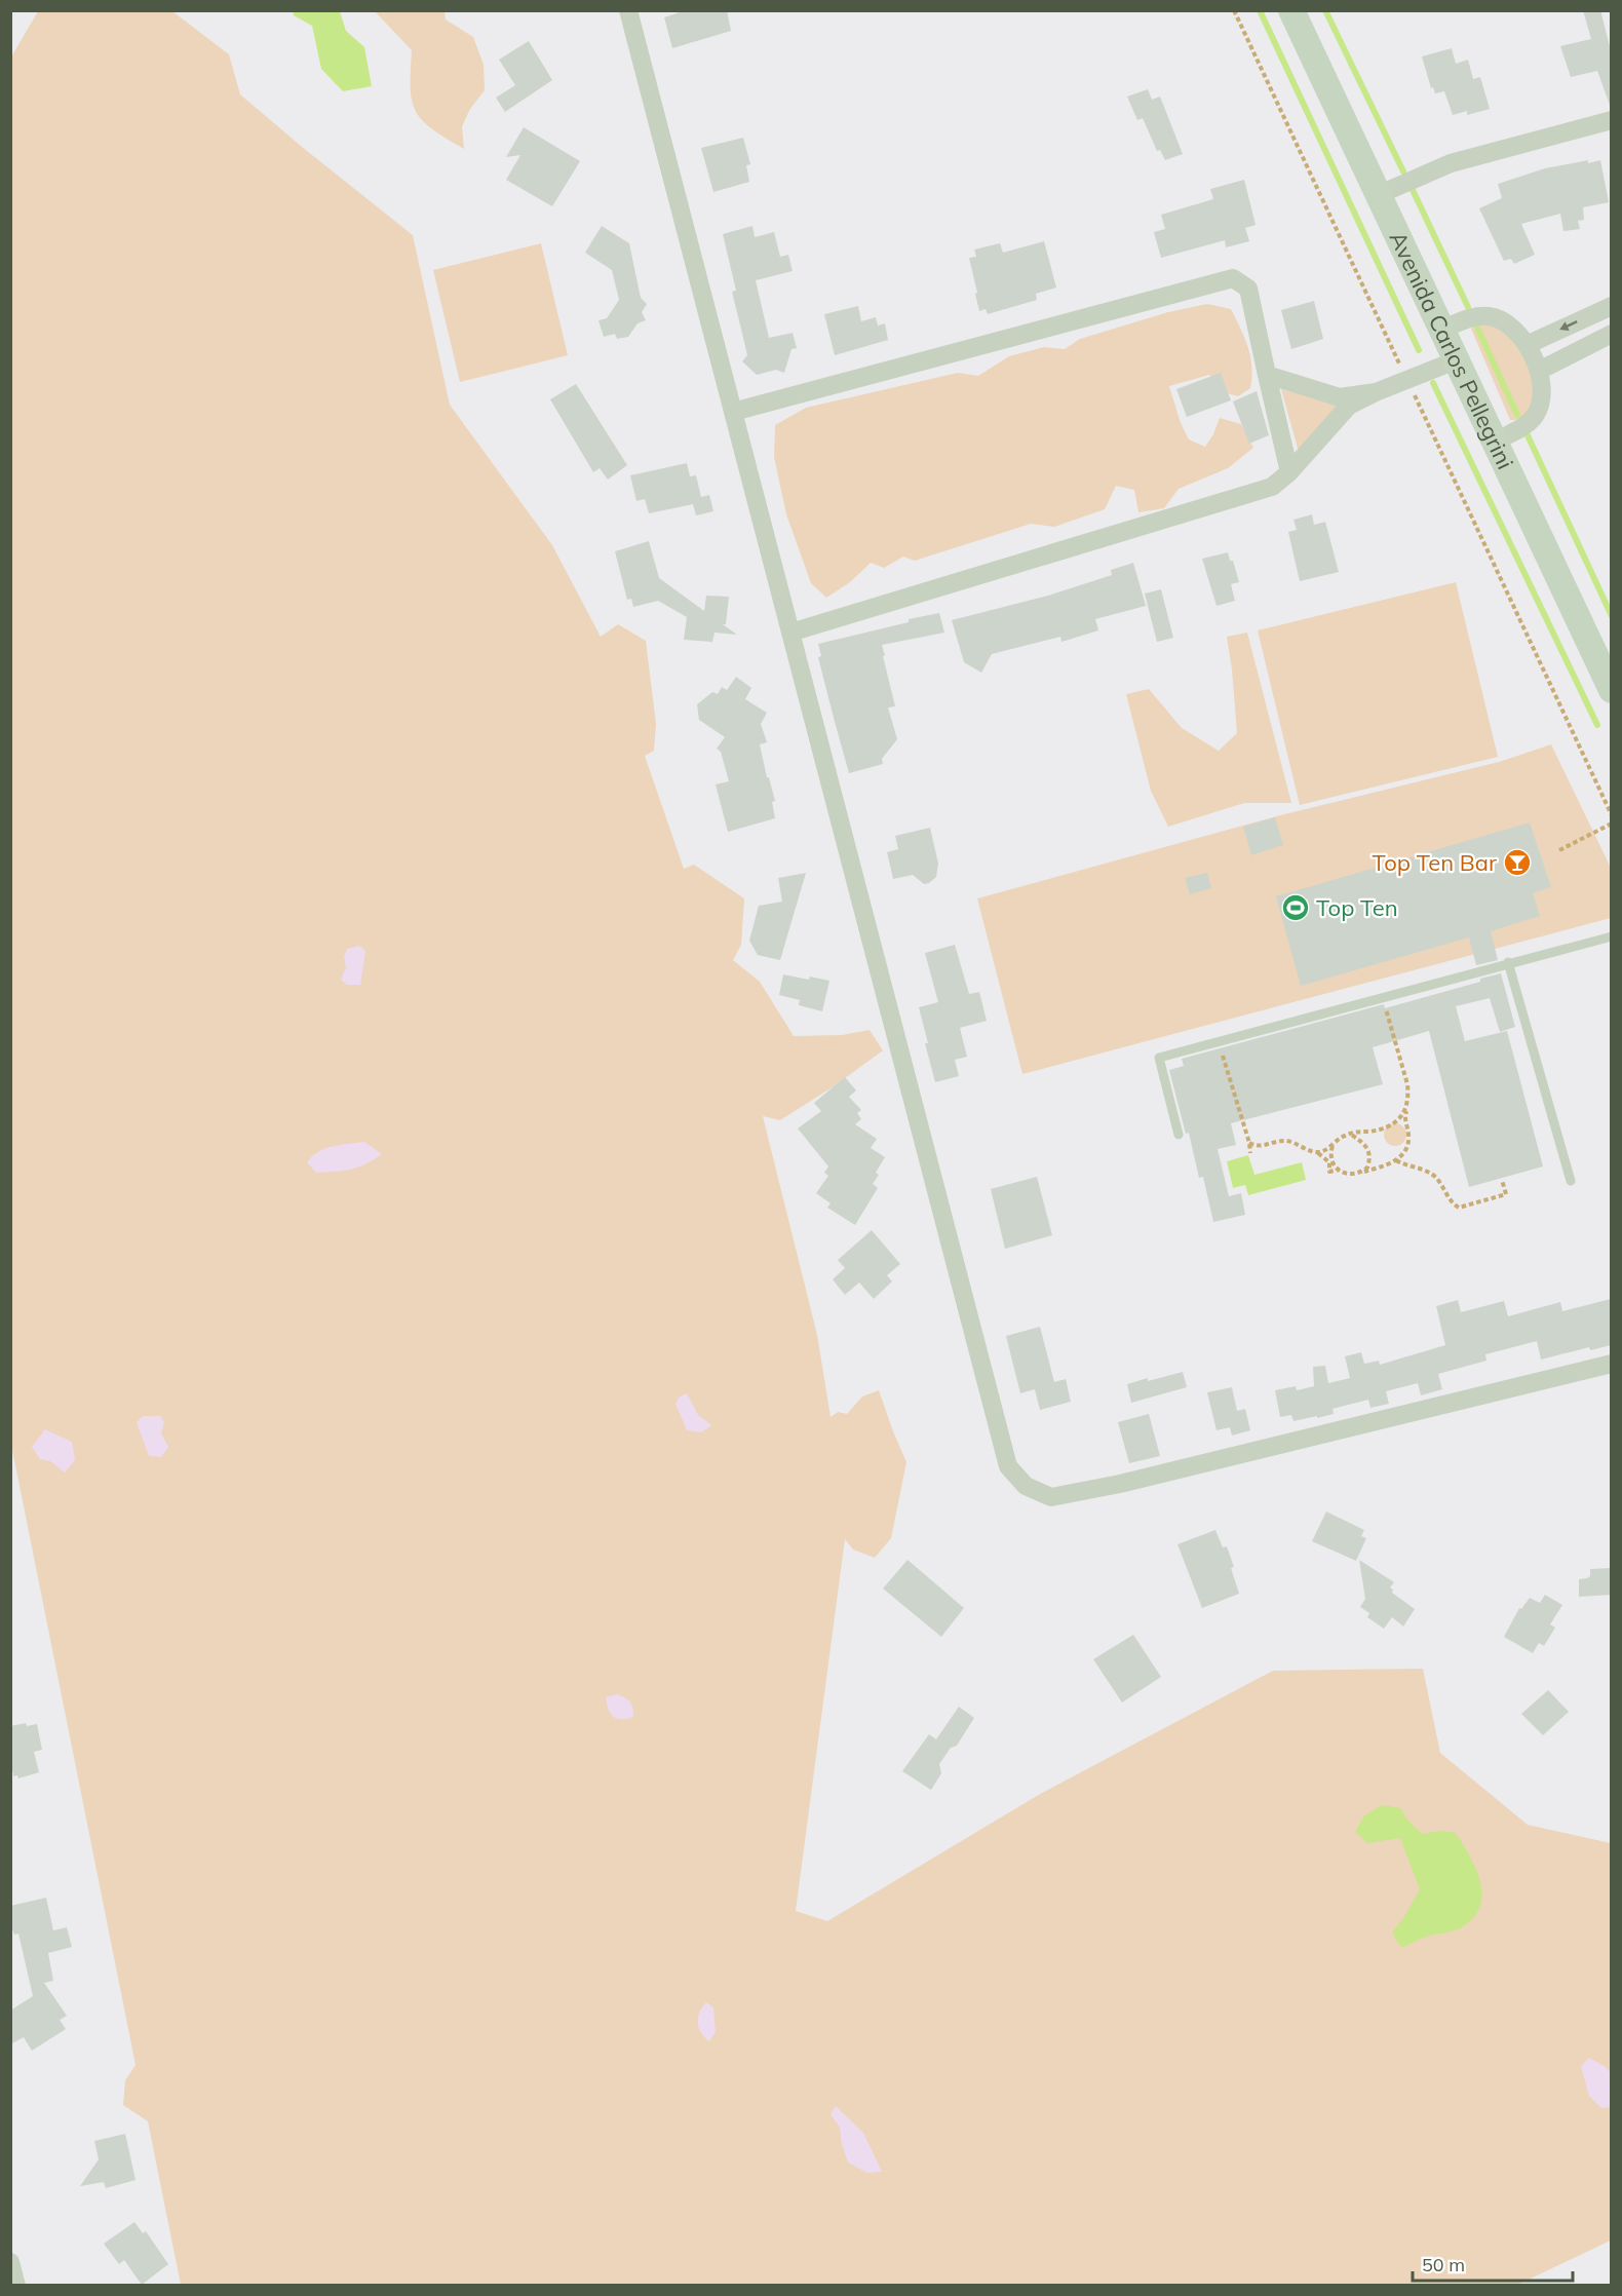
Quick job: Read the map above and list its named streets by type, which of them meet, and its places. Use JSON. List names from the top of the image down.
{
  "streets": {
    "main road": ["Avenida Carlos Pellegrini"]
  },
  "places": {
    "bar": ["Top Ten Bar"],
    "sports": ["Top Ten"]
  },
  "scale_bar": "50 m"
}
